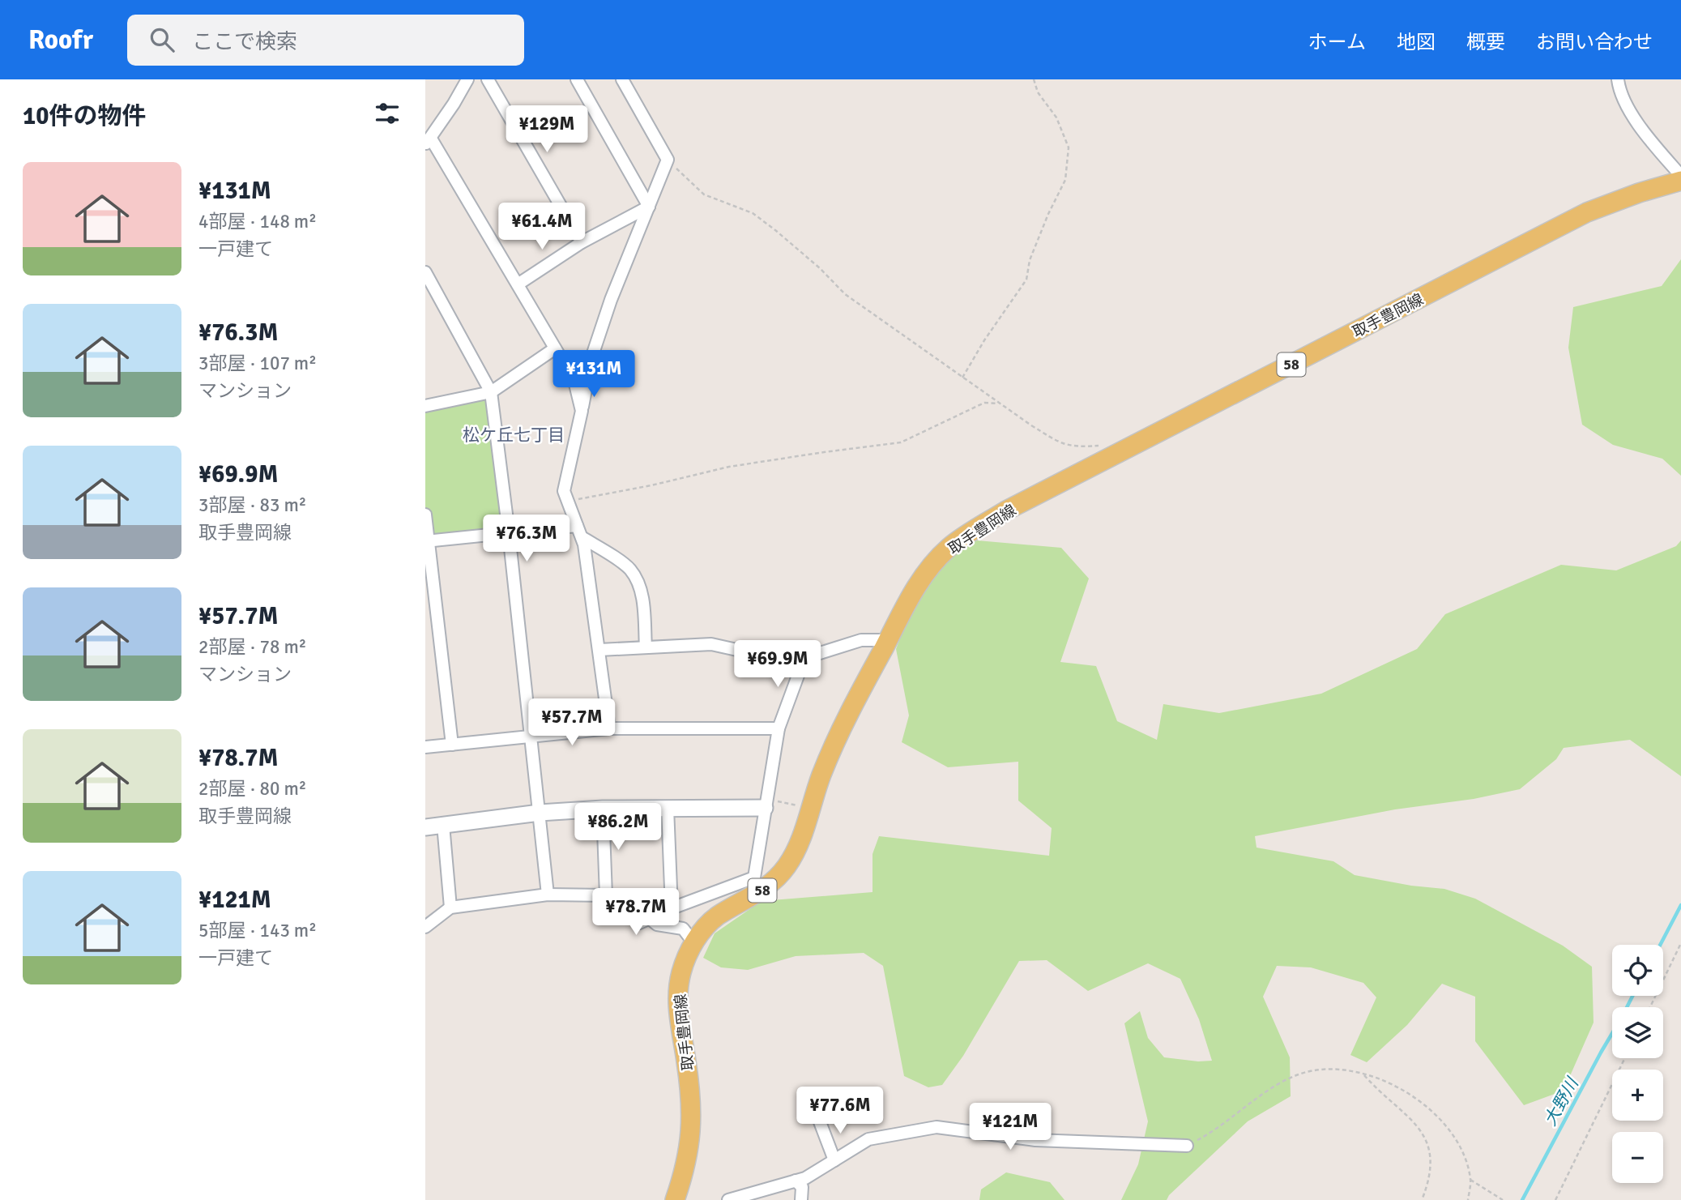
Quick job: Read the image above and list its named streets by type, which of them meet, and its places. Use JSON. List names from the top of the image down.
{
  "streets": {
    "main road": ["取手豊岡線", "58"]
  },
  "districts": ["松ケ丘七丁目"],
  "water": ["大野川"],
  "page": {
    "header": "Roofr",
    "search": "ここで検索",
    "nav": [
      "ホーム",
      "地図",
      "概要",
      "お問い合わせ"
    ],
    "heading": "10件の物件",
    "price": [
      "¥129M",
      "¥61.4M",
      "¥131M",
      "¥76.3M",
      "¥69.9M",
      "¥57.7M",
      "¥86.2M",
      "¥78.7M",
      "¥77.6M",
      "¥121M"
    ],
    "list": [
      {
        "name": "¥131M",
        "note": "4部屋 · 148 m² · 一戸建て"
      },
      {
        "name": "¥76.3M",
        "note": "3部屋 · 107 m² · マンション"
      },
      {
        "name": "¥69.9M",
        "note": "3部屋 · 83 m² · 取手豊岡線"
      },
      {
        "name": "¥57.7M",
        "note": "2部屋 · 78 m² · マンション"
      },
      {
        "name": "¥78.7M",
        "note": "2部屋 · 80 m² · 取手豊岡線"
      },
      {
        "name": "¥121M",
        "note": "5部屋 · 143 m² · 一戸建て"
      }
    ],
    "map_buttons": ["+", "−"]
  }
}
